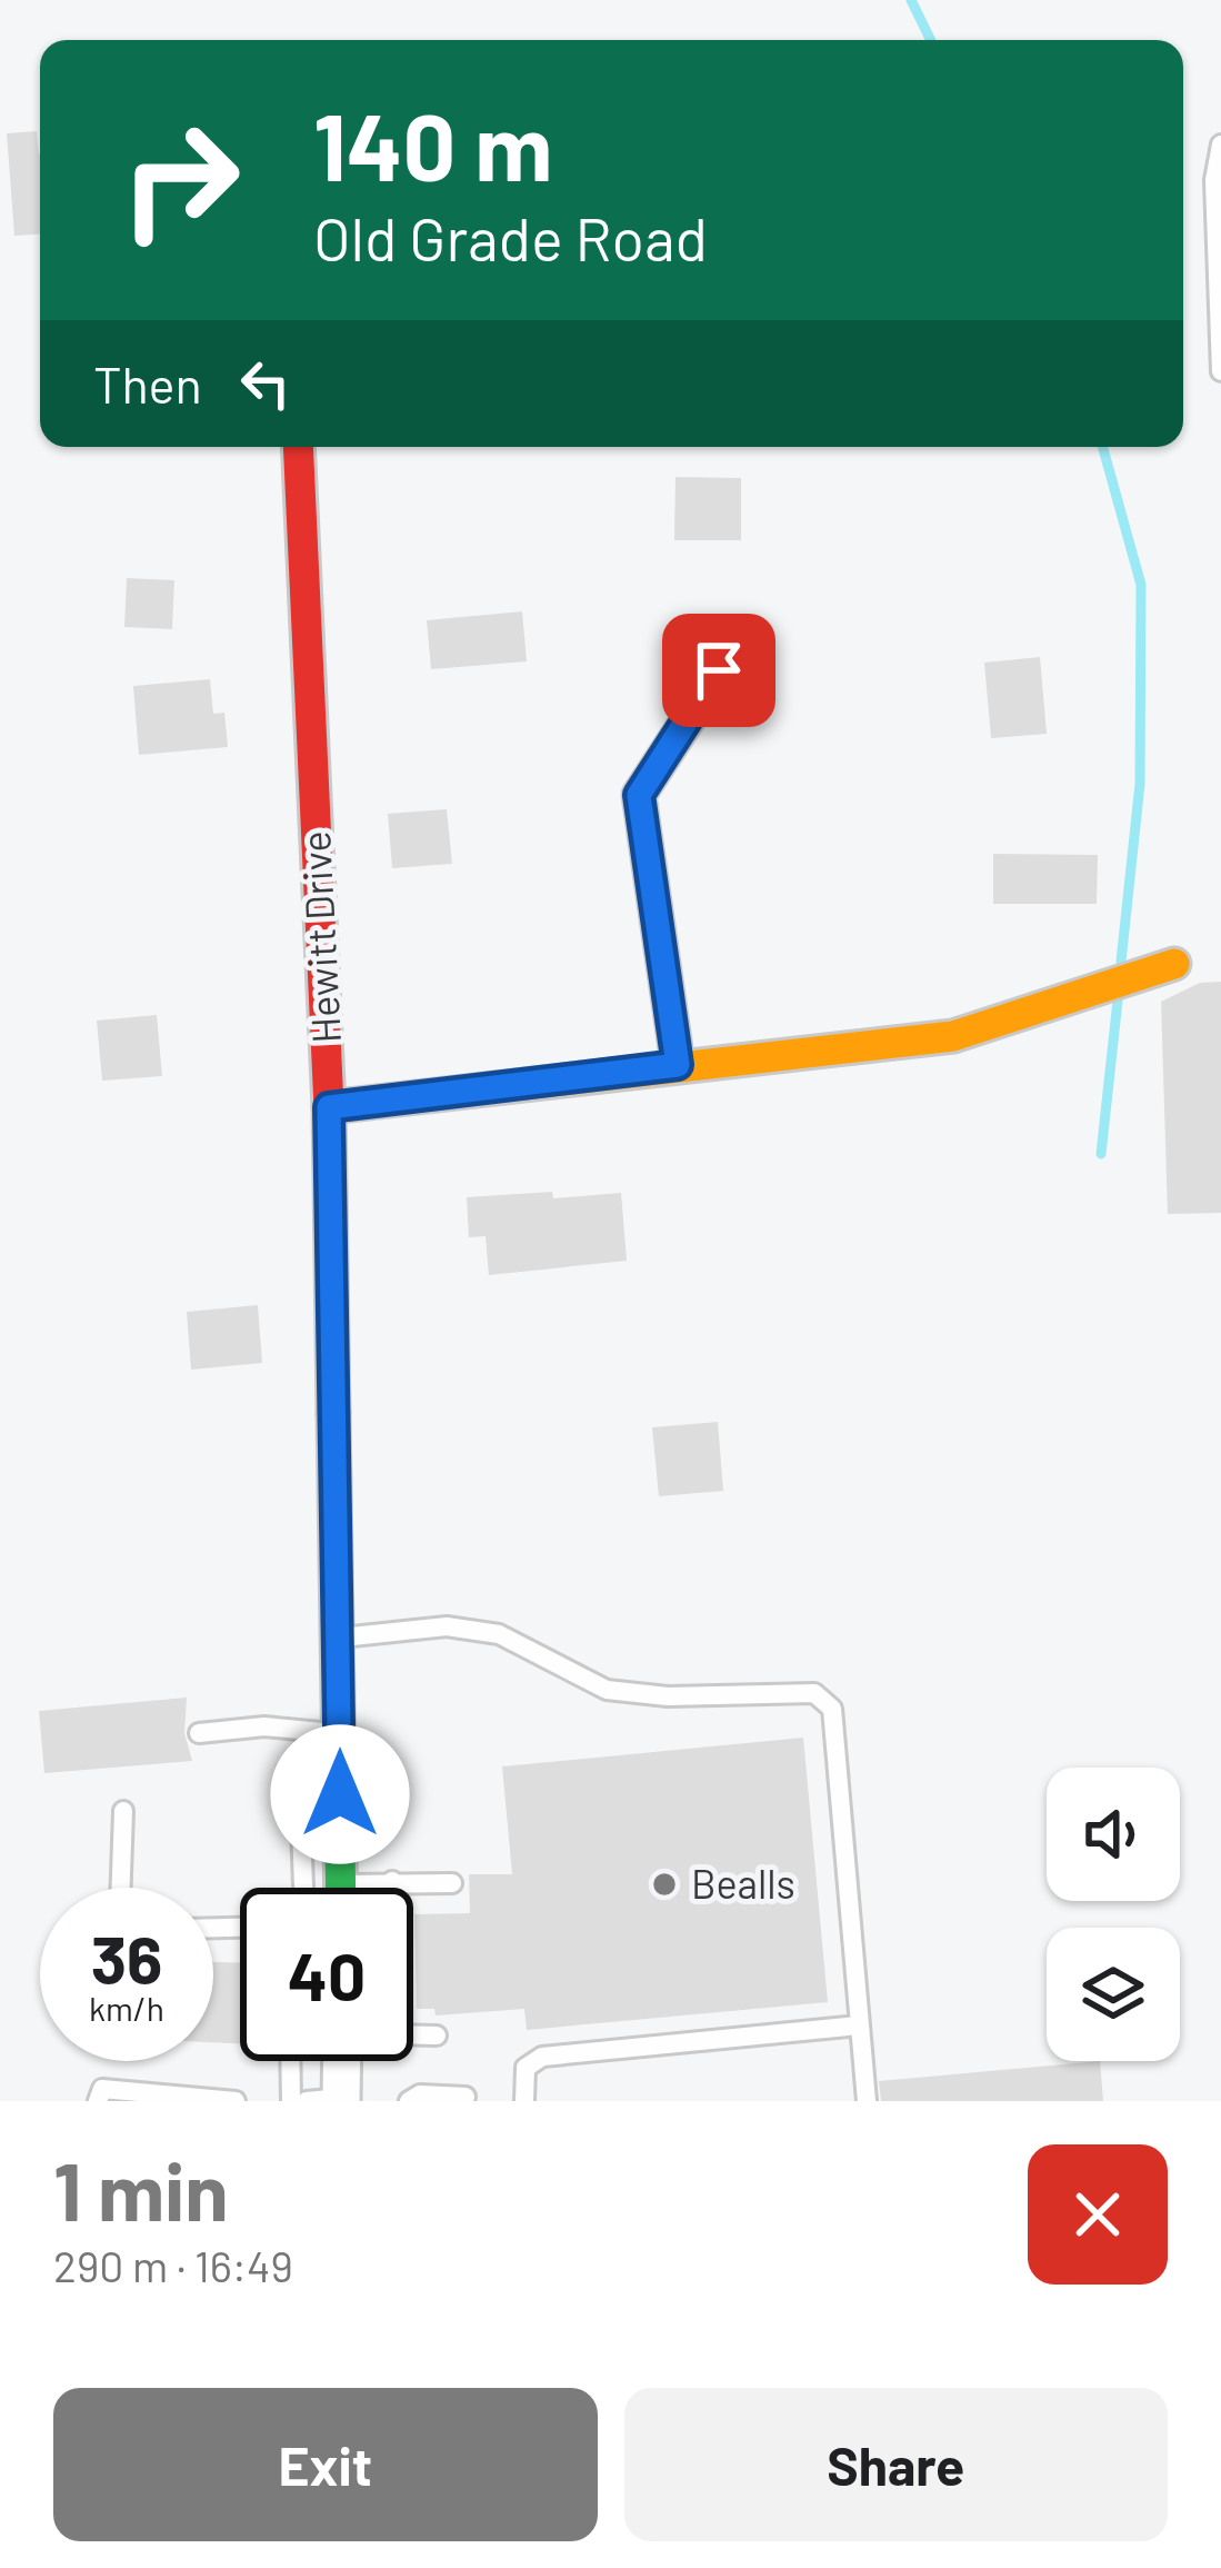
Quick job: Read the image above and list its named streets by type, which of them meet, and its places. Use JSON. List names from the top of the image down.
{
  "streets": {
    "street": ["Hewitt Drive"]
  },
  "places": ["Bealls"],
  "page": {
    "turn": ["140 m", "Old Grade Road"],
    "then": "Then",
    "speed": "36 km/h",
    "limit": "40",
    "heading": ["1 min", "290 m · 16:49"],
    "buttons": ["Exit", "Share"]
  }
}
